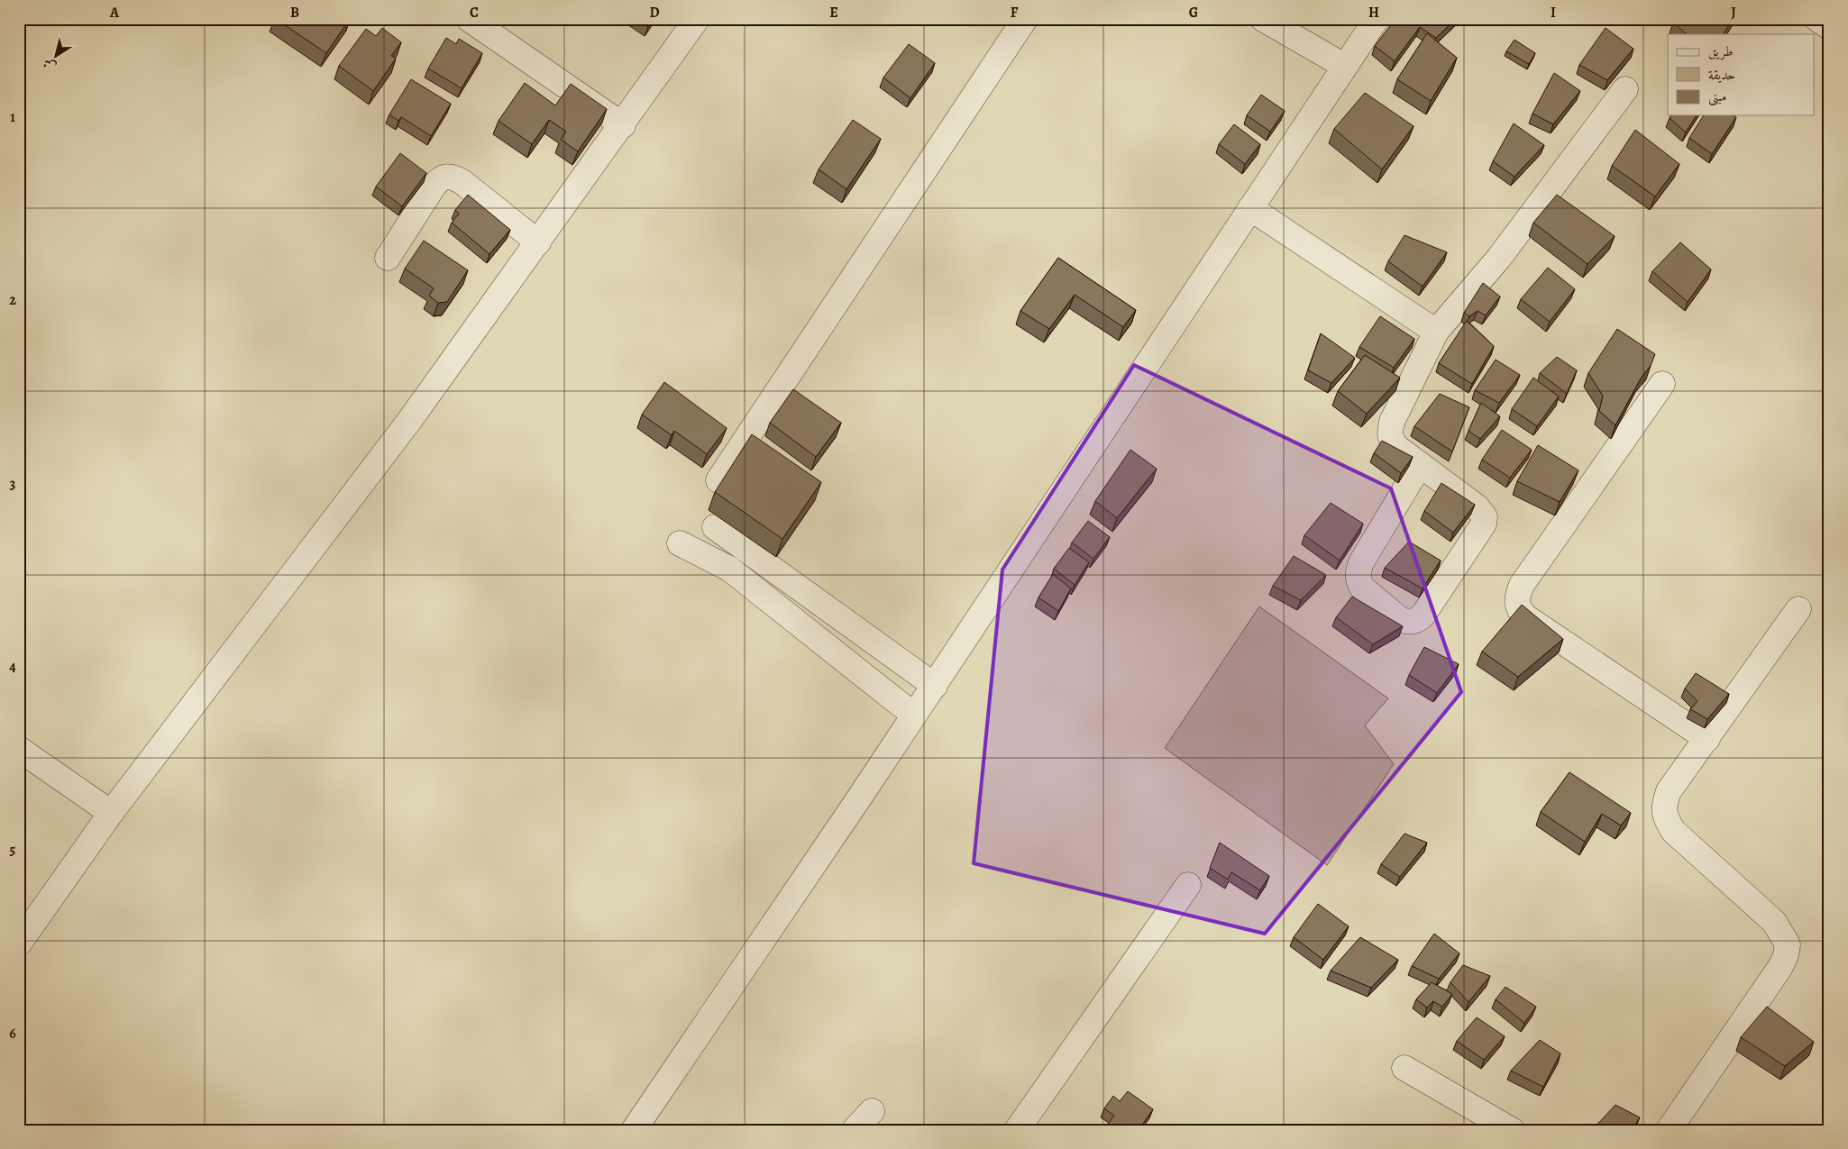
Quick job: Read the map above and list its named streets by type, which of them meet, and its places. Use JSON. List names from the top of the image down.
{
  "legend": ["طريق", "حديقة", "مبنى"],
  "north": "bottom left",
  "grid": {
    "columns": [
      "A",
      "B",
      "C",
      "D",
      "E",
      "F",
      "G",
      "H",
      "I",
      "J"
    ],
    "rows": [
      "1",
      "2",
      "3",
      "4",
      "5",
      "6"
    ]
  }
}
